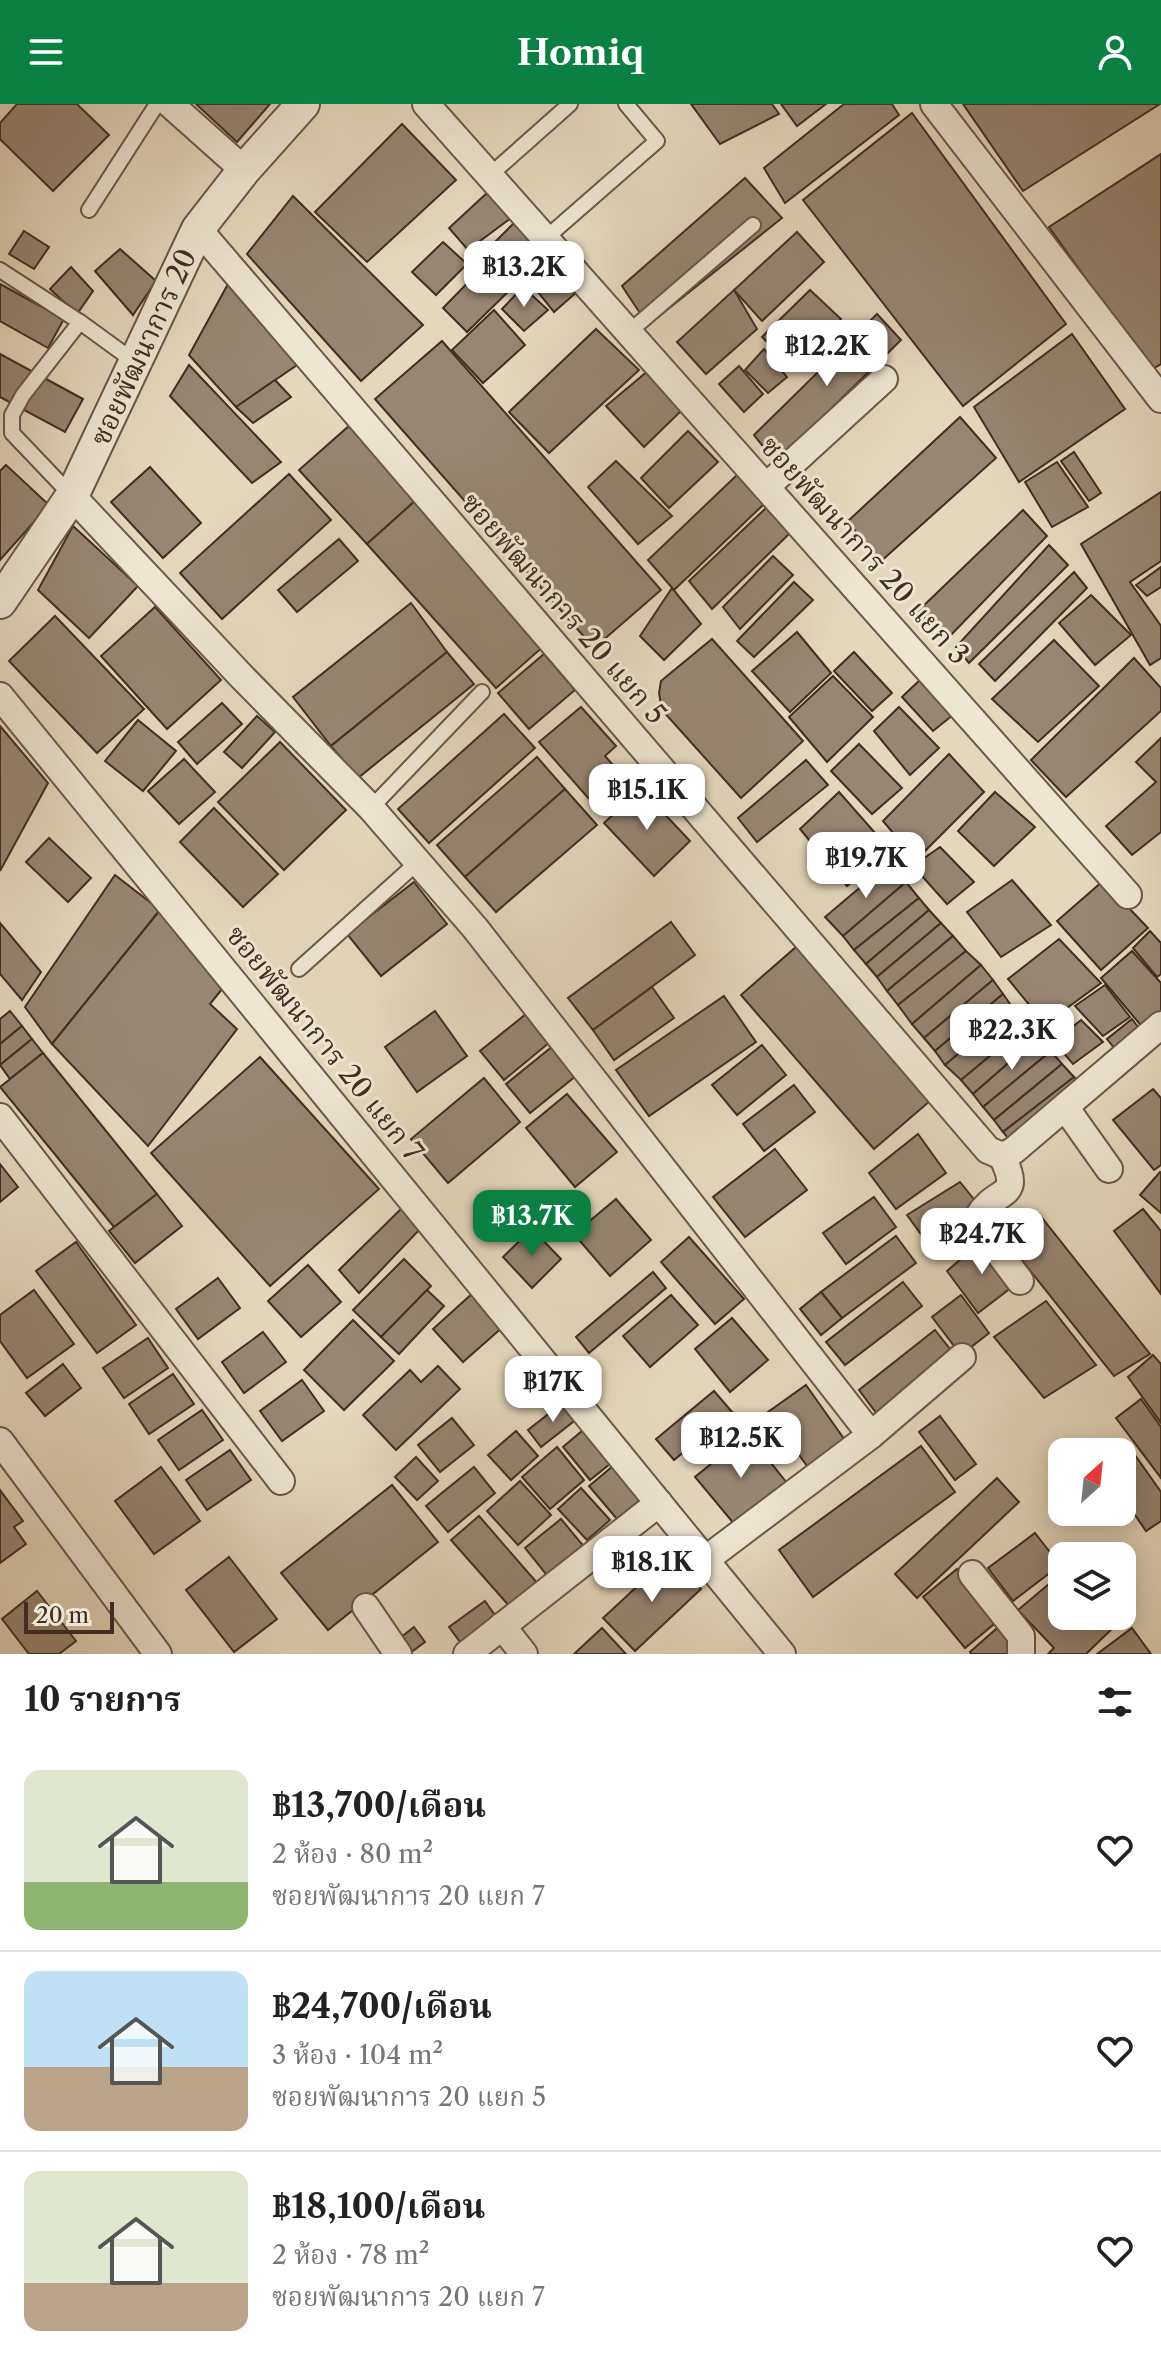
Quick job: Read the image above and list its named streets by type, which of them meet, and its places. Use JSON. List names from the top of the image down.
{
  "streets": {
    "street": [
      "ซอยพัฒนาการ 20",
      "ซอยพัฒนาการ 20 แยก 3",
      "ซอยพัฒนาการ 20 แยก 5",
      "ซอยพัฒนาการ 20 แยก 7"
    ]
  },
  "crossings": [
    ["ซอยพัฒนาการ 20", "ซอยพัฒนาการ 20 แยก 5"]
  ],
  "scale_bar": "20 m",
  "north": "top right",
  "page": {
    "header": "Homiq",
    "price": [
      "฿13.2K",
      "฿12.2K",
      "฿15.1K",
      "฿19.7K",
      "฿22.3K",
      "฿13.7K",
      "฿24.7K",
      "฿17K",
      "฿12.5K",
      "฿18.1K"
    ],
    "scale": "20 m",
    "heading": "10 รายการ",
    "list": [
      {
        "name": "฿13,700/เดือน",
        "note": "2 ห้อง · 80 m² · ซอยพัฒนาการ 20 แยก 7"
      },
      {
        "name": "฿24,700/เดือน",
        "note": "3 ห้อง · 104 m² · ซอยพัฒนาการ 20 แยก 5"
      },
      {
        "name": "฿18,100/เดือน",
        "note": "2 ห้อง · 78 m² · ซอยพัฒนาการ 20 แยก 7"
      }
    ]
  }
}
